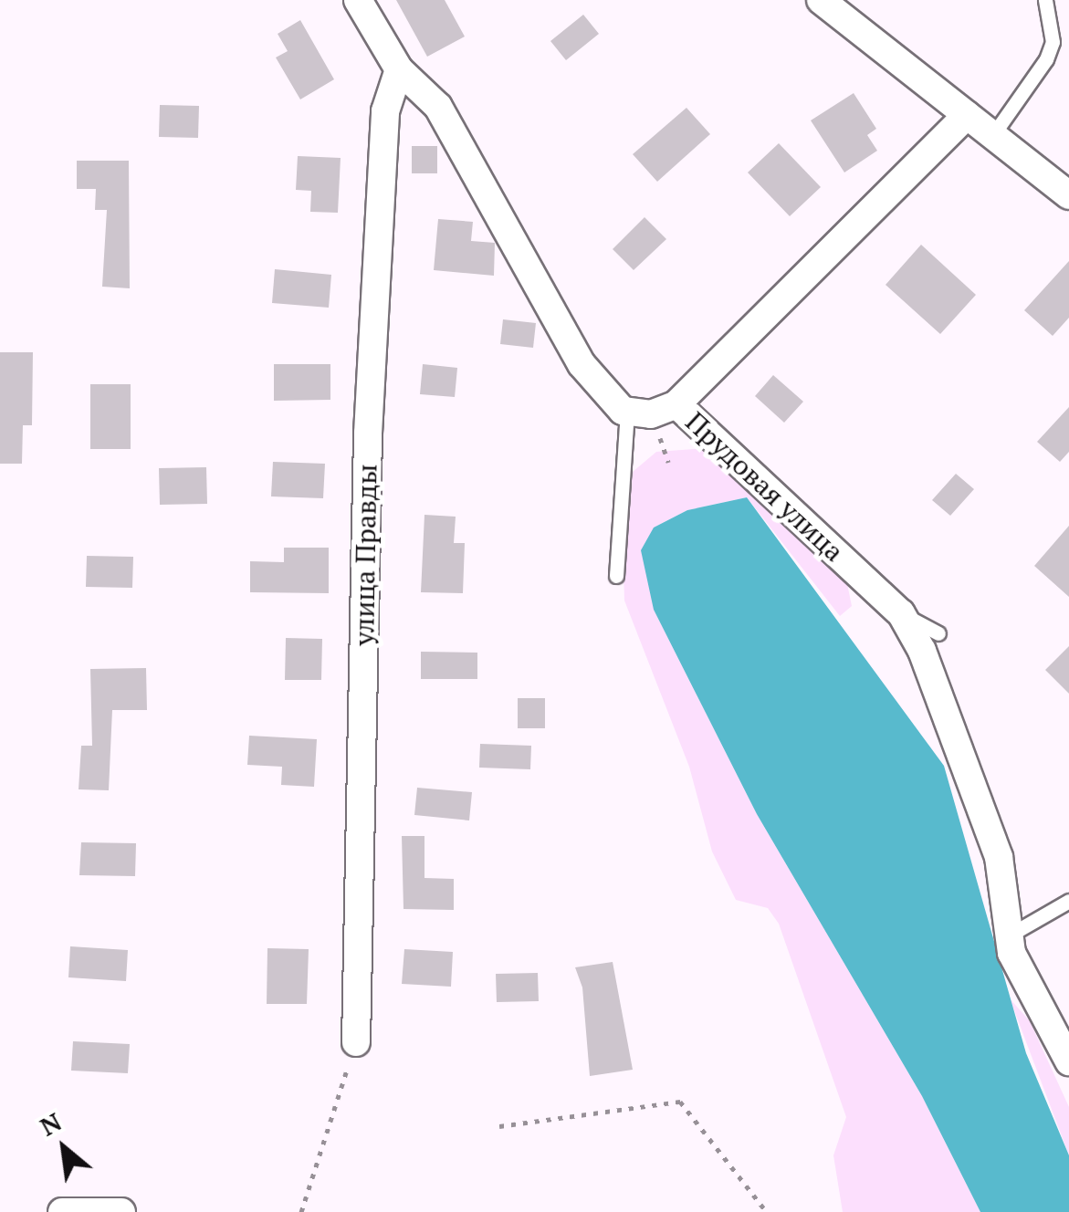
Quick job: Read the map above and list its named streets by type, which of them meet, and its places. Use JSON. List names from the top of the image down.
{
  "streets": {
    "street": ["Прудовая улица", "улица Правды"]
  },
  "north": "top left"
}
